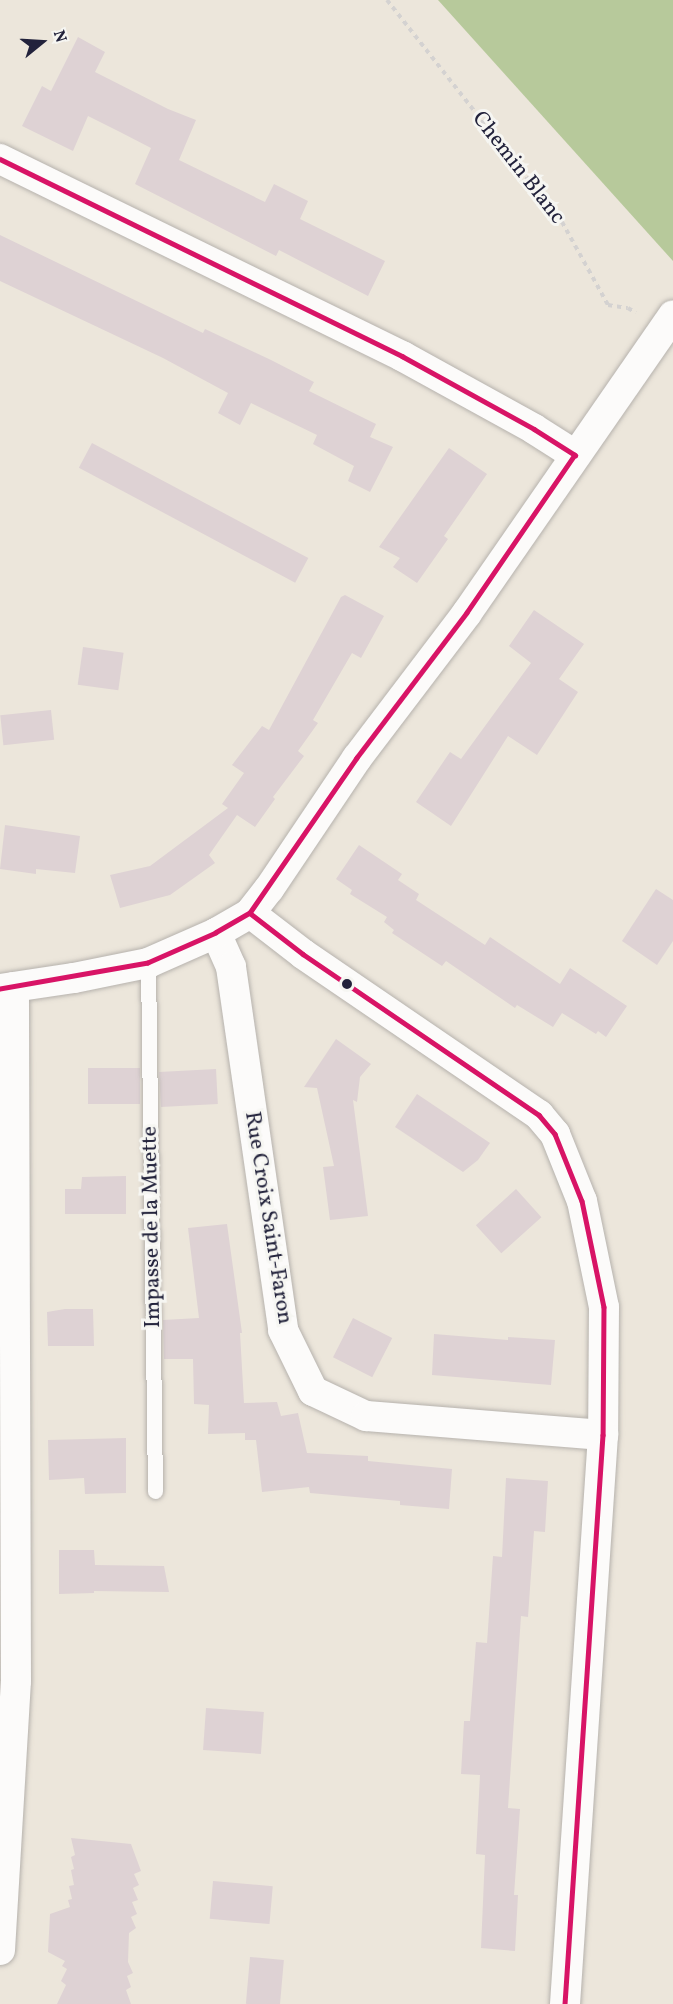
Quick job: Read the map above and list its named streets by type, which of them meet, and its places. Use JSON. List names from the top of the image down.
{
  "streets": {
    "street": ["Rue Croix Saint-Faron"],
    "lane": ["Impasse de la Muette"],
    "path": ["Chemin Blanc"]
  },
  "north": "right"
}
